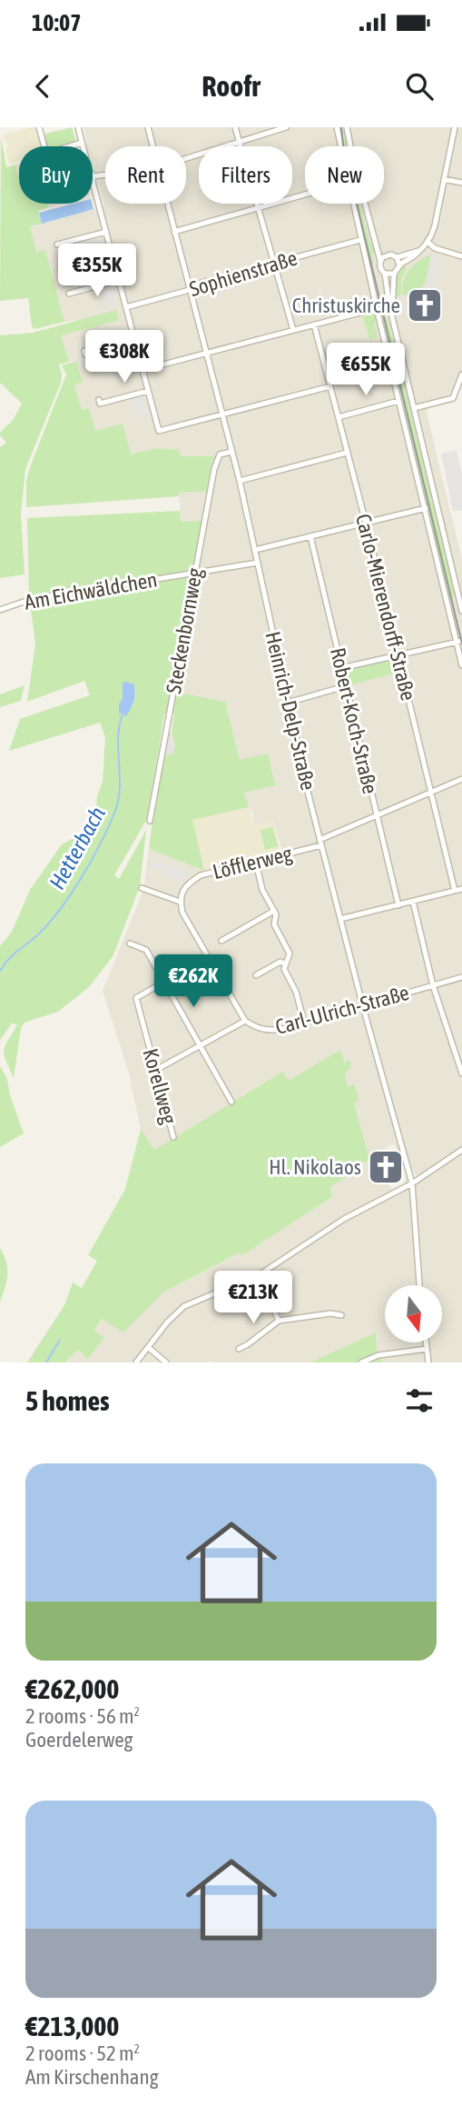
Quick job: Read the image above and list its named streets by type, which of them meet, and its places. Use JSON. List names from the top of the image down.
{
  "streets": {
    "street": [
      "Sophienstraße",
      "Am Eichwäldchen",
      "Carlo-Mierendorff-Straße",
      "Steckenbornweg",
      "Heinrich-Delp-Straße",
      "Robert-Koch-Straße",
      "Löfflerweg",
      "Carl-Ulrich-Straße",
      "Korellweg"
    ]
  },
  "crossings": [
    ["Sophienstraße", "Heinrich-Delp-Straße"],
    ["Am Eichwäldchen", "Steckenbornweg"],
    ["Am Eichwäldchen", "Heinrich-Delp-Straße"],
    ["Carlo-Mierendorff-Straße", "Löfflerweg"],
    ["Steckenbornweg", "Heinrich-Delp-Straße"],
    ["Heinrich-Delp-Straße", "Löfflerweg"],
    ["Heinrich-Delp-Straße", "Carl-Ulrich-Straße"],
    ["Robert-Koch-Straße", "Löfflerweg"],
    ["Löfflerweg", "Carl-Ulrich-Straße"]
  ],
  "water": ["Hetterbach"],
  "places": {
    "church": ["Christuskirche", "Hl. Nikolaos"]
  },
  "north": "bottom",
  "page": {
    "status": "10:07",
    "header": "Roofr",
    "chip": [
      "Buy",
      "Rent",
      "Filters",
      "New"
    ],
    "price": [
      "€355K",
      "€308K",
      "€655K",
      "€262K",
      "€213K"
    ],
    "heading": "5 homes",
    "list": [
      {
        "name": "€262,000",
        "note": "2 rooms · 56 m² · Goerdelerweg"
      },
      {
        "name": "€213,000",
        "note": "2 rooms · 52 m² · Am Kirschenhang"
      }
    ]
  }
}
